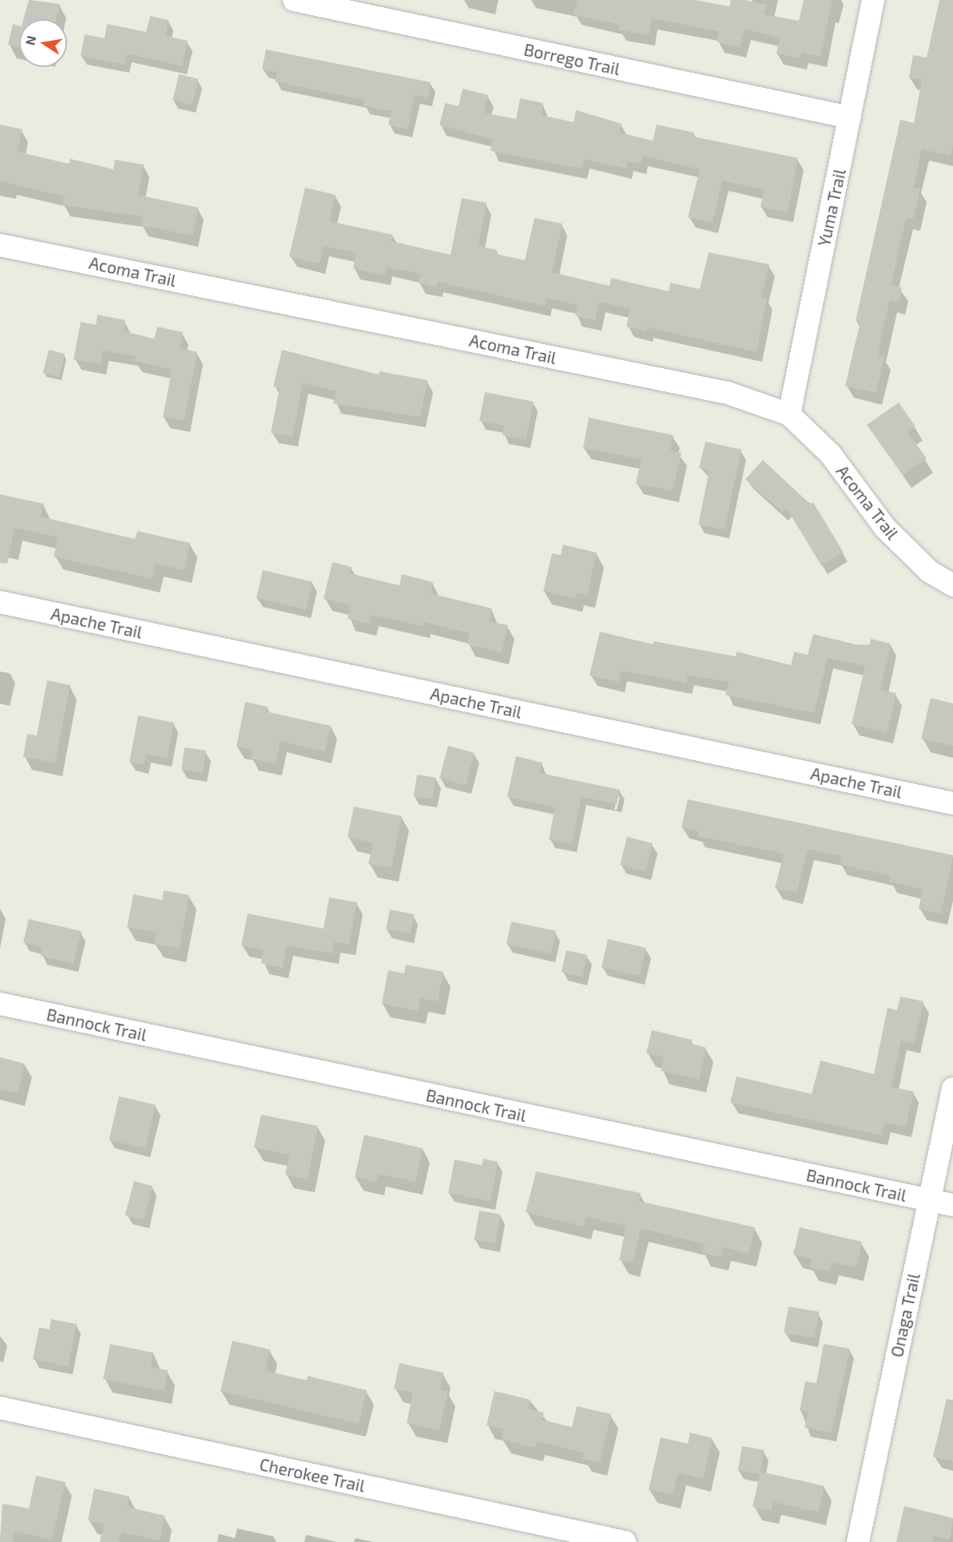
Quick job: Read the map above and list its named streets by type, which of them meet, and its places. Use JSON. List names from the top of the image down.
{
  "streets": {
    "street": [
      "Borrego Trail",
      "Yuma Trail",
      "Acoma Trail",
      "Apache Trail",
      "Bannock Trail",
      "Onaga Trail",
      "Cherokee Trail"
    ]
  },
  "crossings": [
    ["Borrego Trail", "Yuma Trail"],
    ["Yuma Trail", "Acoma Trail"],
    ["Bannock Trail", "Onaga Trail"]
  ],
  "north": "left"
}
